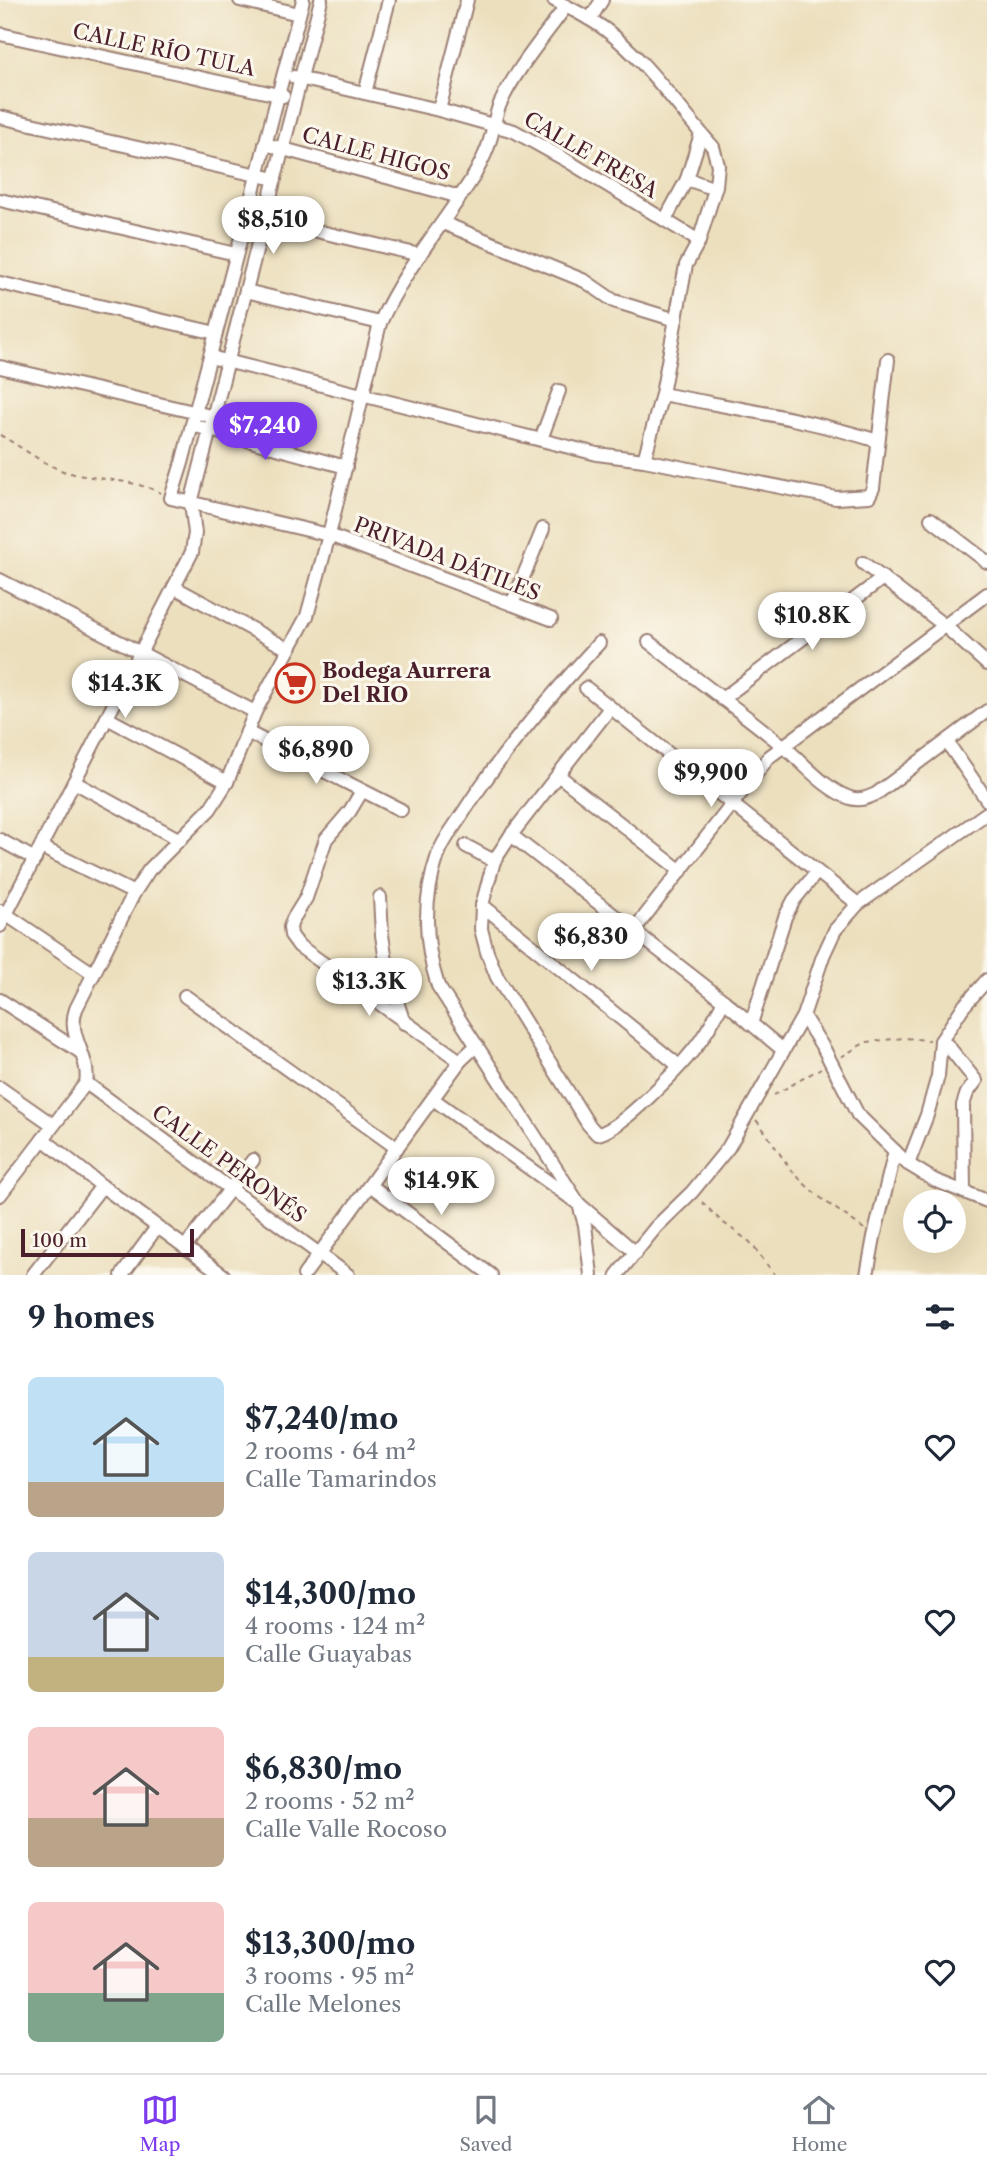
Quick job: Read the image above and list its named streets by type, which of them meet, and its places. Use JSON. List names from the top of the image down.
{
  "streets": {
    "street": [
      "CALLE RÍO TULA",
      "CALLE HIGOS",
      "CALLE FRESA",
      "PRIVADA DÁTILES",
      "CALLE PERONÉS"
    ]
  },
  "places": {
    "supermarket": ["Bodega Aurrera Del RIO"]
  },
  "scale_bar": "100 m",
  "page": {
    "price": [
      "$8,510",
      "$7,240",
      "$10.8K",
      "$14.3K",
      "$6,890",
      "$9,900",
      "$6,830",
      "$13.3K",
      "$14.9K"
    ],
    "scale": "100 m",
    "heading": "9 homes",
    "list": [
      {
        "name": "$7,240/mo",
        "note": "2 rooms · 64 m² · Calle Tamarindos"
      },
      {
        "name": "$14,300/mo",
        "note": "4 rooms · 124 m² · Calle Guayabas"
      },
      {
        "name": "$6,830/mo",
        "note": "2 rooms · 52 m² · Calle Valle Rocoso"
      },
      {
        "name": "$13,300/mo",
        "note": "3 rooms · 95 m² · Calle Melones"
      }
    ],
    "tabs": ["Map", "Saved", "Home"]
  }
}
